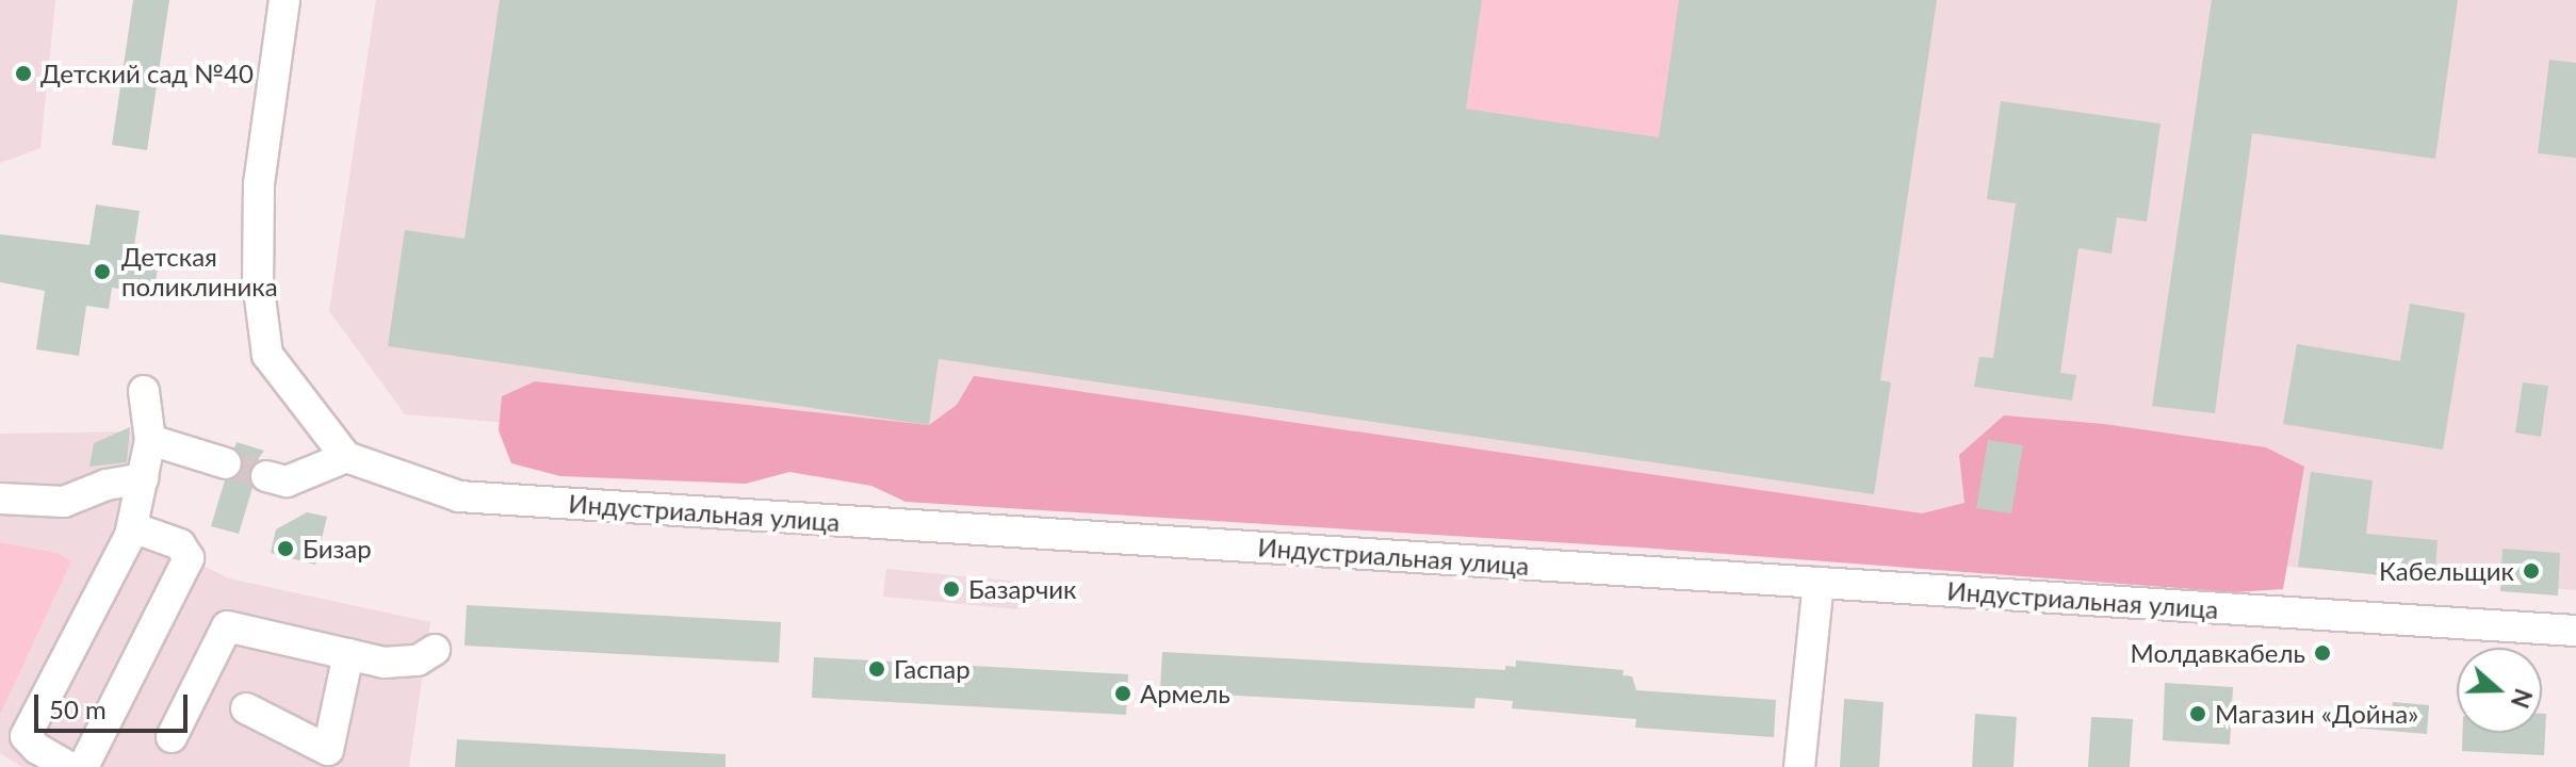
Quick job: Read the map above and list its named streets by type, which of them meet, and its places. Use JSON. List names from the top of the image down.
{
  "streets": {
    "street": ["Индустриальная улица"]
  },
  "places": [
    "Детский сад №40",
    "Детская поликлиника",
    "Бизар",
    "Кабельщик",
    "Базарчик",
    "Молдавкабель",
    "Гаспар",
    "Армель",
    "Магазин «Дойна»"
  ],
  "scale_bar": "50 m",
  "north": "right"
}
